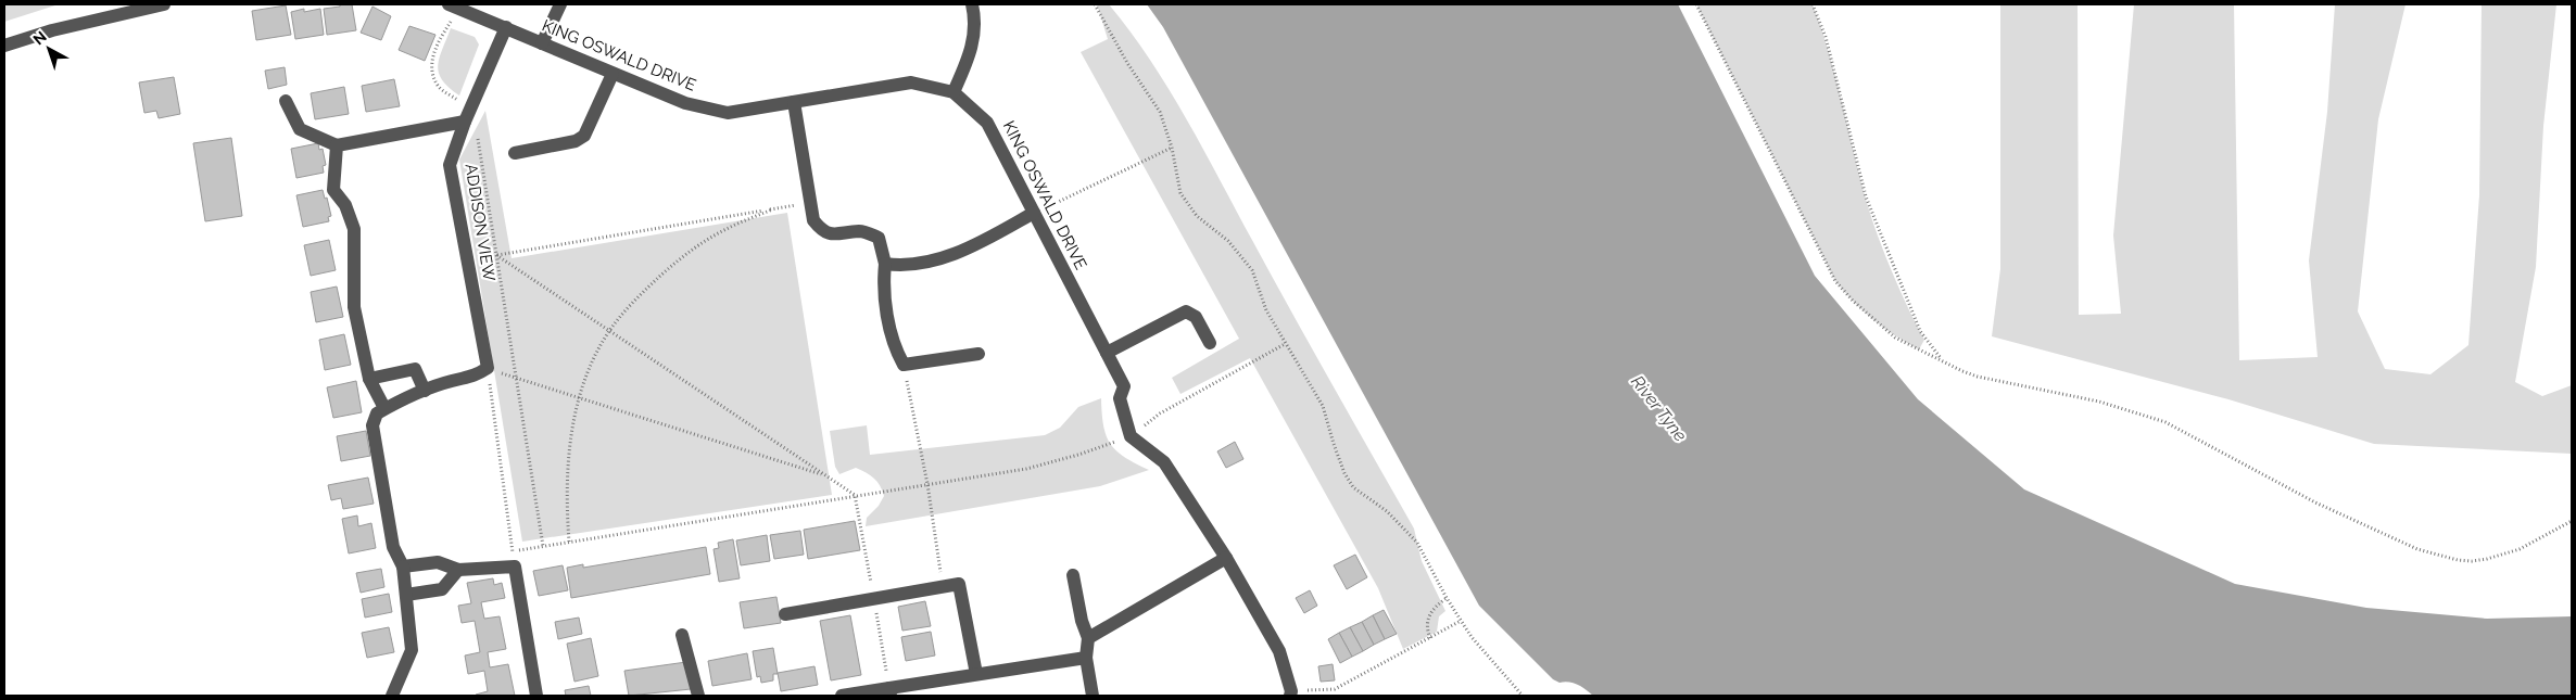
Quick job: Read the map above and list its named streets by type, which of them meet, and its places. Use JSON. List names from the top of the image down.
{
  "streets": {
    "street": ["KING OSWALD DRIVE", "ADDISON VIEW"]
  },
  "crossings": [
    ["KING OSWALD DRIVE", "ADDISON VIEW"]
  ],
  "water": ["River Tyne"],
  "north": "top left"
}
